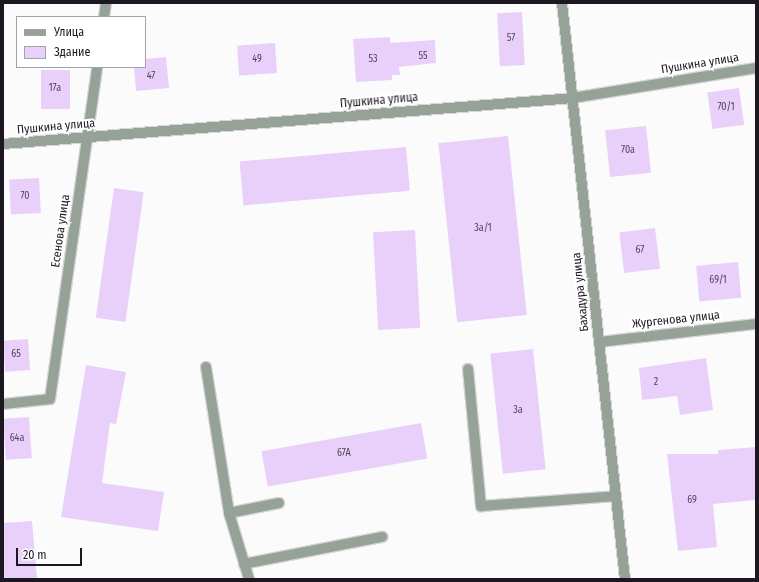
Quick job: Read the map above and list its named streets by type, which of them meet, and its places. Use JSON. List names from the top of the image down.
{
  "streets": {
    "street": [
      "Пушкина улица",
      "Есенова улица",
      "Бахадура улица",
      "Жургенова улица"
    ]
  },
  "crossings": [
    ["Пушкина улица", "Есенова улица"],
    ["Пушкина улица", "Бахадура улица"],
    ["Бахадура улица", "Жургенова улица"]
  ],
  "house_numbers": [
    "57",
    "55",
    "49",
    "53",
    "47",
    "17а",
    "70/1",
    "70а",
    "70",
    "3а/1",
    "67",
    "69/1",
    "65",
    "2",
    "3а",
    "64а",
    "67А",
    "69"
  ],
  "legend": ["Улица", "Здание"],
  "scale_bar": "20 m"
}
